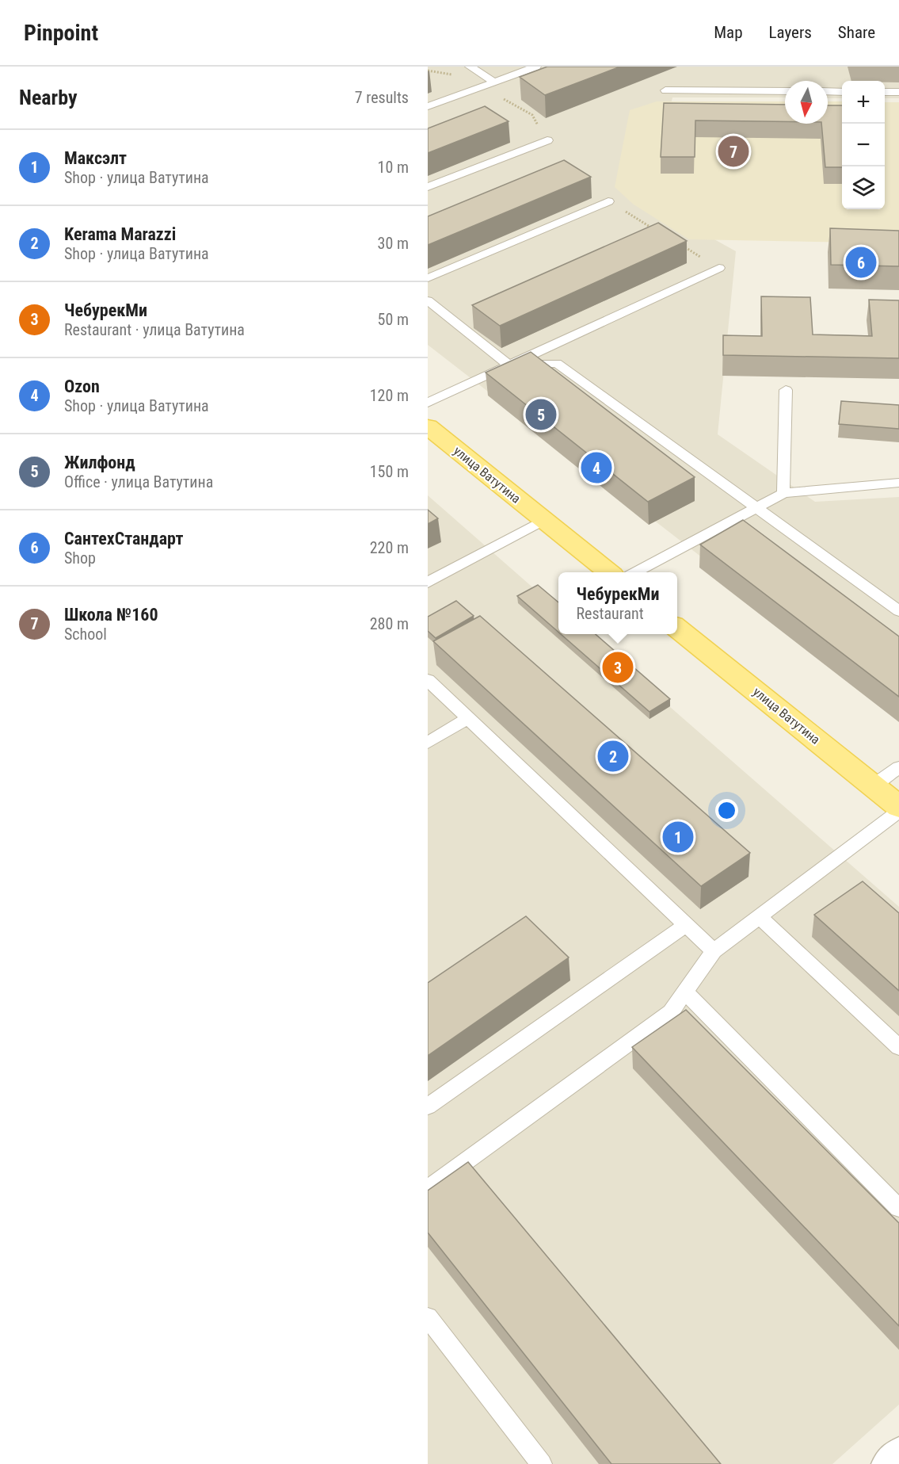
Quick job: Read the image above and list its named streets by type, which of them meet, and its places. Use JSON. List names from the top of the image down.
{
  "streets": {
    "main road": ["улица Ватутина"]
  },
  "north": "bottom",
  "page": {
    "header": "Pinpoint",
    "nav": ["Map", "Layers", "Share"],
    "heading": ["Nearby", "7 results"],
    "map_buttons": ["+", "−"],
    "list": [
      {
        "mark": "1",
        "name": "Максэлт",
        "note": "Shop · улица Ватутина",
        "value": "10 m"
      },
      {
        "mark": "2",
        "name": "Kerama Marazzi",
        "note": "Shop · улица Ватутина",
        "value": "30 m"
      },
      {
        "mark": "3",
        "name": "ЧебурекМи",
        "note": "Restaurant · улица Ватутина",
        "value": "50 m"
      },
      {
        "mark": "4",
        "name": "Ozon",
        "note": "Shop · улица Ватутина",
        "value": "120 m"
      },
      {
        "mark": "5",
        "name": "Жилфонд",
        "note": "Office · улица Ватутина",
        "value": "150 m"
      },
      {
        "mark": "6",
        "name": "СантехСтандарт",
        "note": "Shop",
        "value": "220 m"
      },
      {
        "mark": "7",
        "name": "Школа №160",
        "note": "School",
        "value": "280 m"
      }
    ],
    "pins": [
      "7",
      "6",
      "5",
      "4",
      "3",
      "2",
      "1"
    ],
    "popup": ["ЧебурекМи", "Restaurant"]
  }
}
